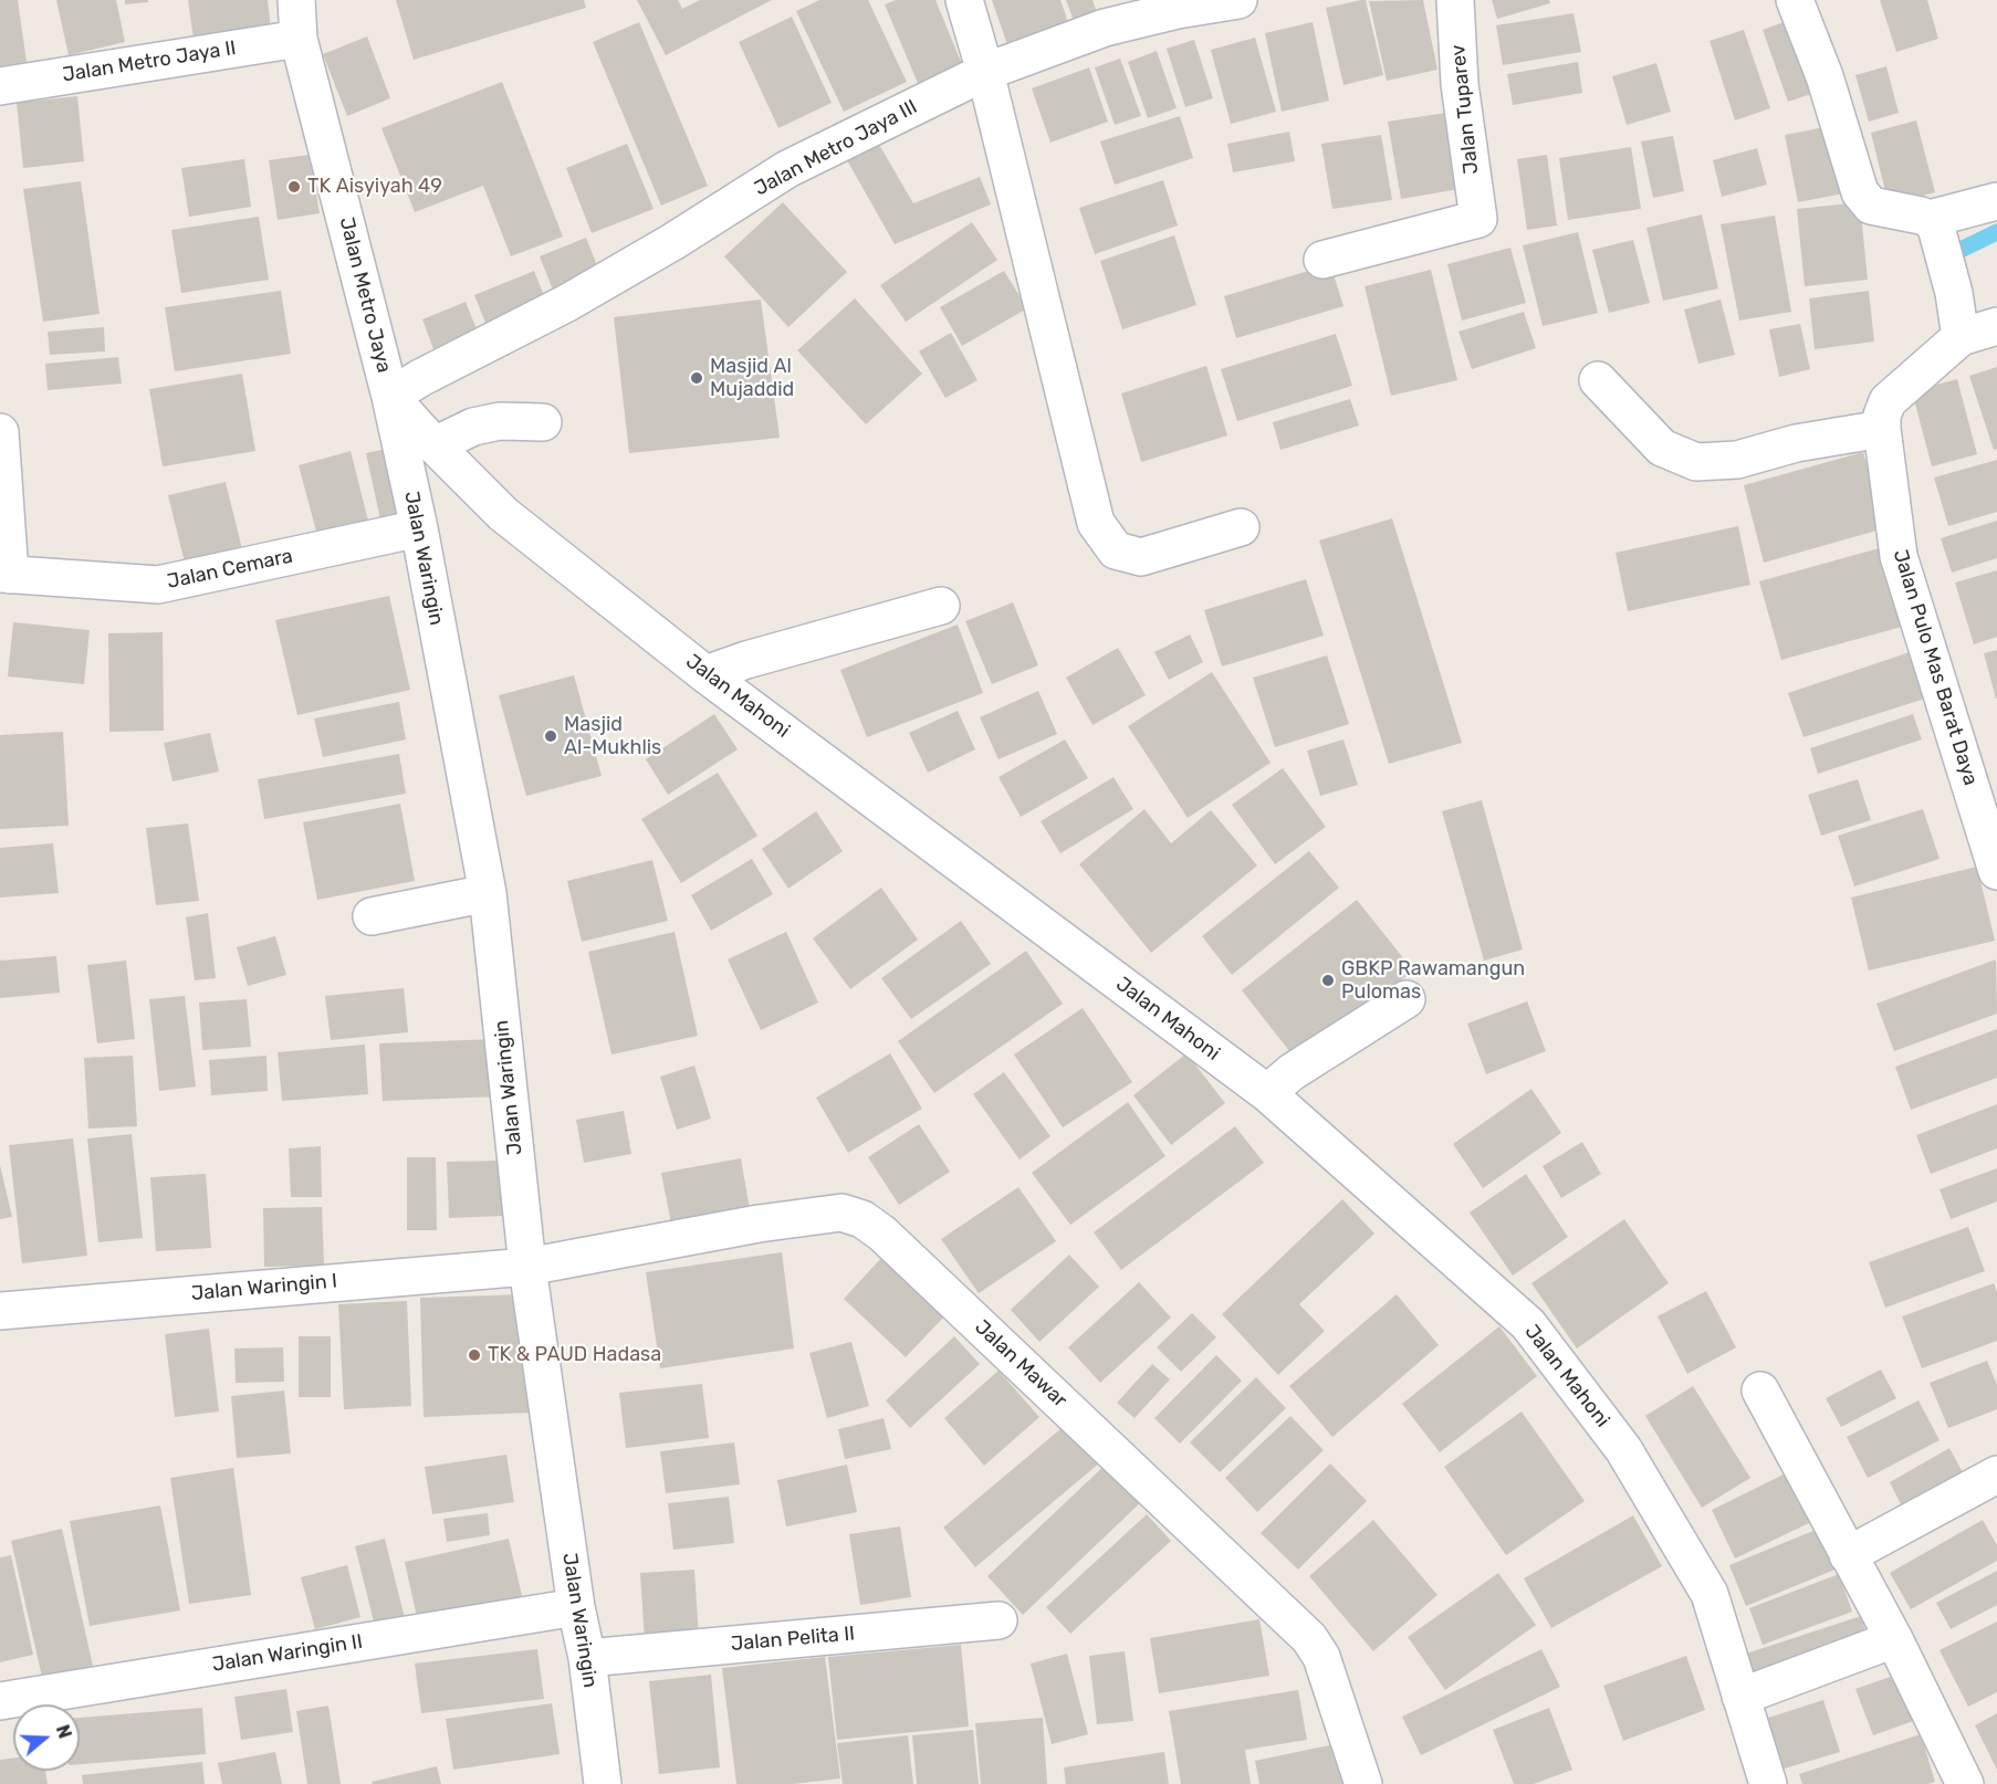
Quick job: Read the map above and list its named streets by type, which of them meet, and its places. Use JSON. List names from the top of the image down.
{
  "streets": {
    "street": [
      "Jalan Metro Jaya II",
      "Jalan Tuparev",
      "Jalan Metro Jaya III",
      "Jalan Metro Jaya",
      "Jalan Waringin",
      "Jalan Cemara",
      "Jalan Pulo Mas Barat Daya",
      "Jalan Mahoni",
      "Jalan Waringin I",
      "Jalan Mawar",
      "Jalan Pelita II",
      "Jalan Waringin II"
    ]
  },
  "crossings": [
    ["Jalan Metro Jaya II", "Jalan Metro Jaya"],
    ["Jalan Metro Jaya III", "Jalan Metro Jaya"],
    ["Jalan Metro Jaya III", "Jalan Waringin"],
    ["Jalan Metro Jaya III", "Jalan Mahoni"],
    ["Jalan Metro Jaya", "Jalan Waringin"],
    ["Jalan Metro Jaya", "Jalan Mahoni"],
    ["Jalan Waringin", "Jalan Cemara"],
    ["Jalan Waringin", "Jalan Mahoni"],
    ["Jalan Waringin", "Jalan Waringin I"],
    ["Jalan Waringin", "Jalan Mawar"],
    ["Jalan Waringin", "Jalan Pelita II"],
    ["Jalan Waringin", "Jalan Waringin II"],
    ["Jalan Waringin I", "Jalan Mawar"]
  ],
  "places": [
    "TK Aisyiyah 49",
    "Masjid Al Mujaddid",
    "Masjid Al-Mukhlis",
    "GBKP Rawamangun Pulomas",
    "TK & PAUD Hadasa"
  ],
  "north": "right"
}
